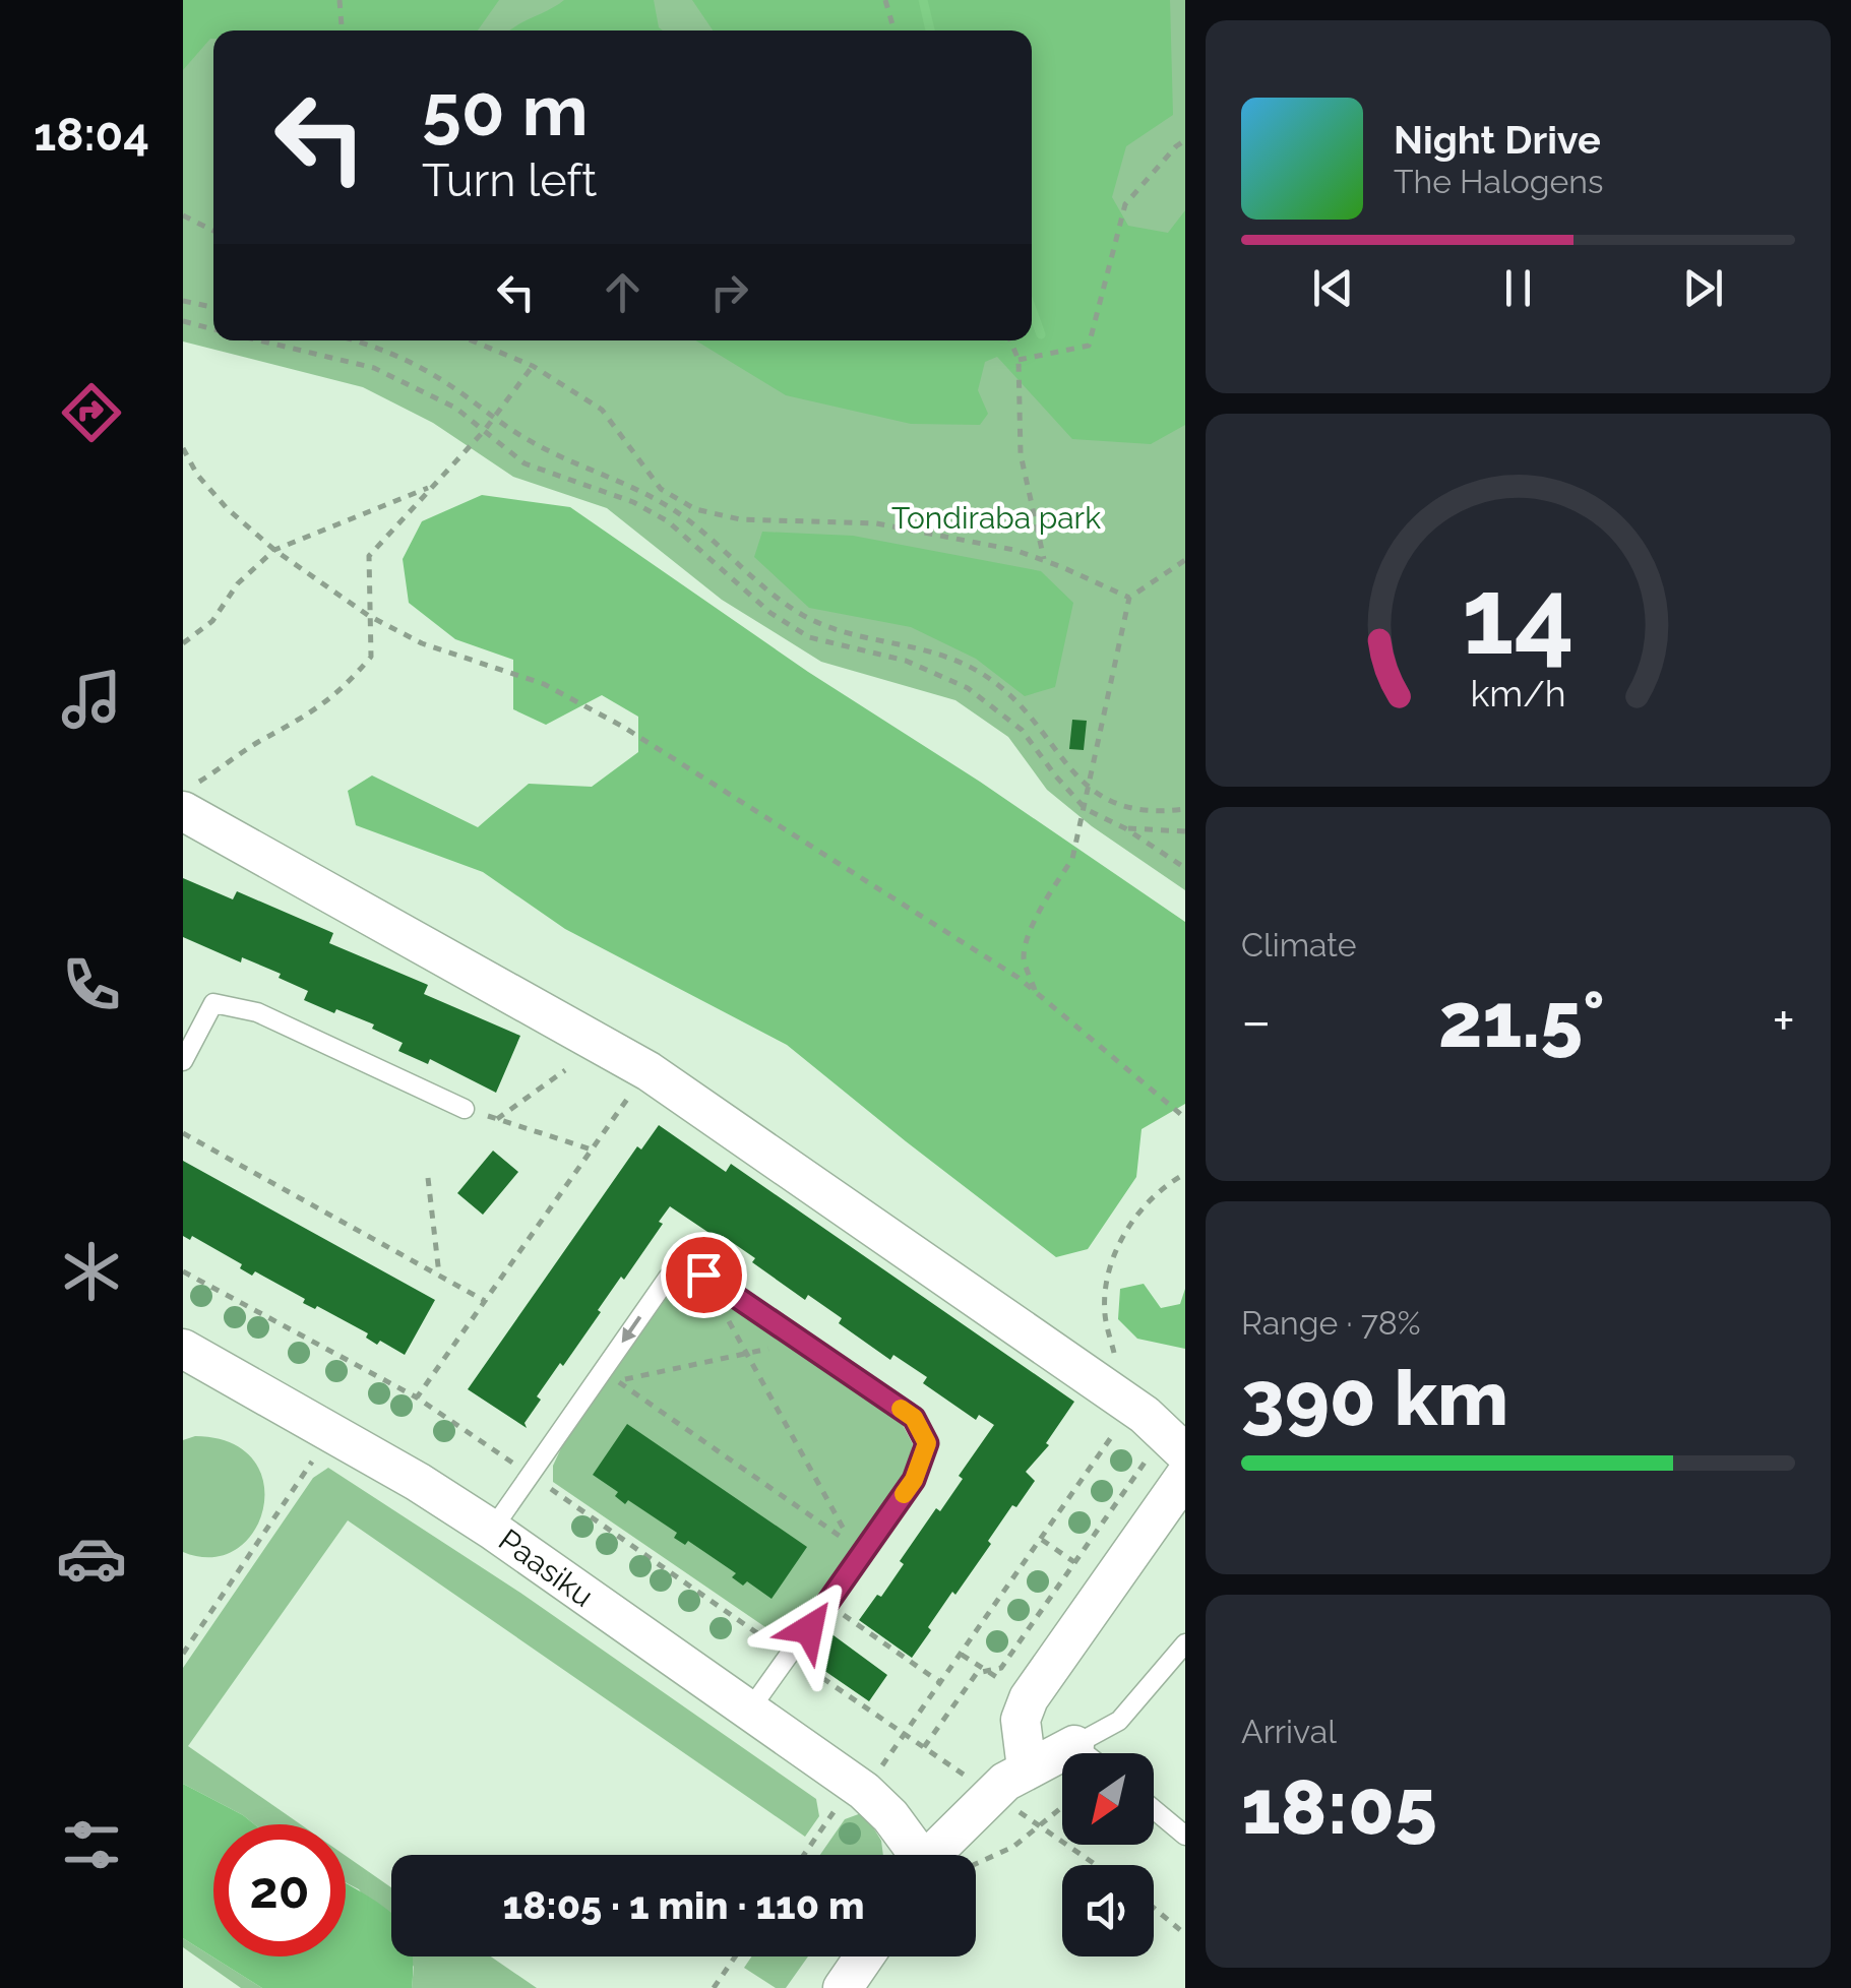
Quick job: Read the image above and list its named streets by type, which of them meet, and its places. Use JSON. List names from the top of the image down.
{
  "streets": {
    "street": ["Paasiku"]
  },
  "parks": ["Tondiraba park"],
  "north": "bottom left",
  "page": {
    "tabs": "18:04",
    "turn": ["50 m", "Turn left"],
    "song": ["Night Drive", "The Halogens"],
    "tile": [
      "Climate",
      ["Range · 78%", "390 km"],
      ["Arrival", "18:05"]
    ],
    "heat": ["−", "21.5°", "+"],
    "limit": "20",
    "trip": "18:05 · 1 min · 110 m",
    "gauge": ["14", "km/h"]
  }
}
